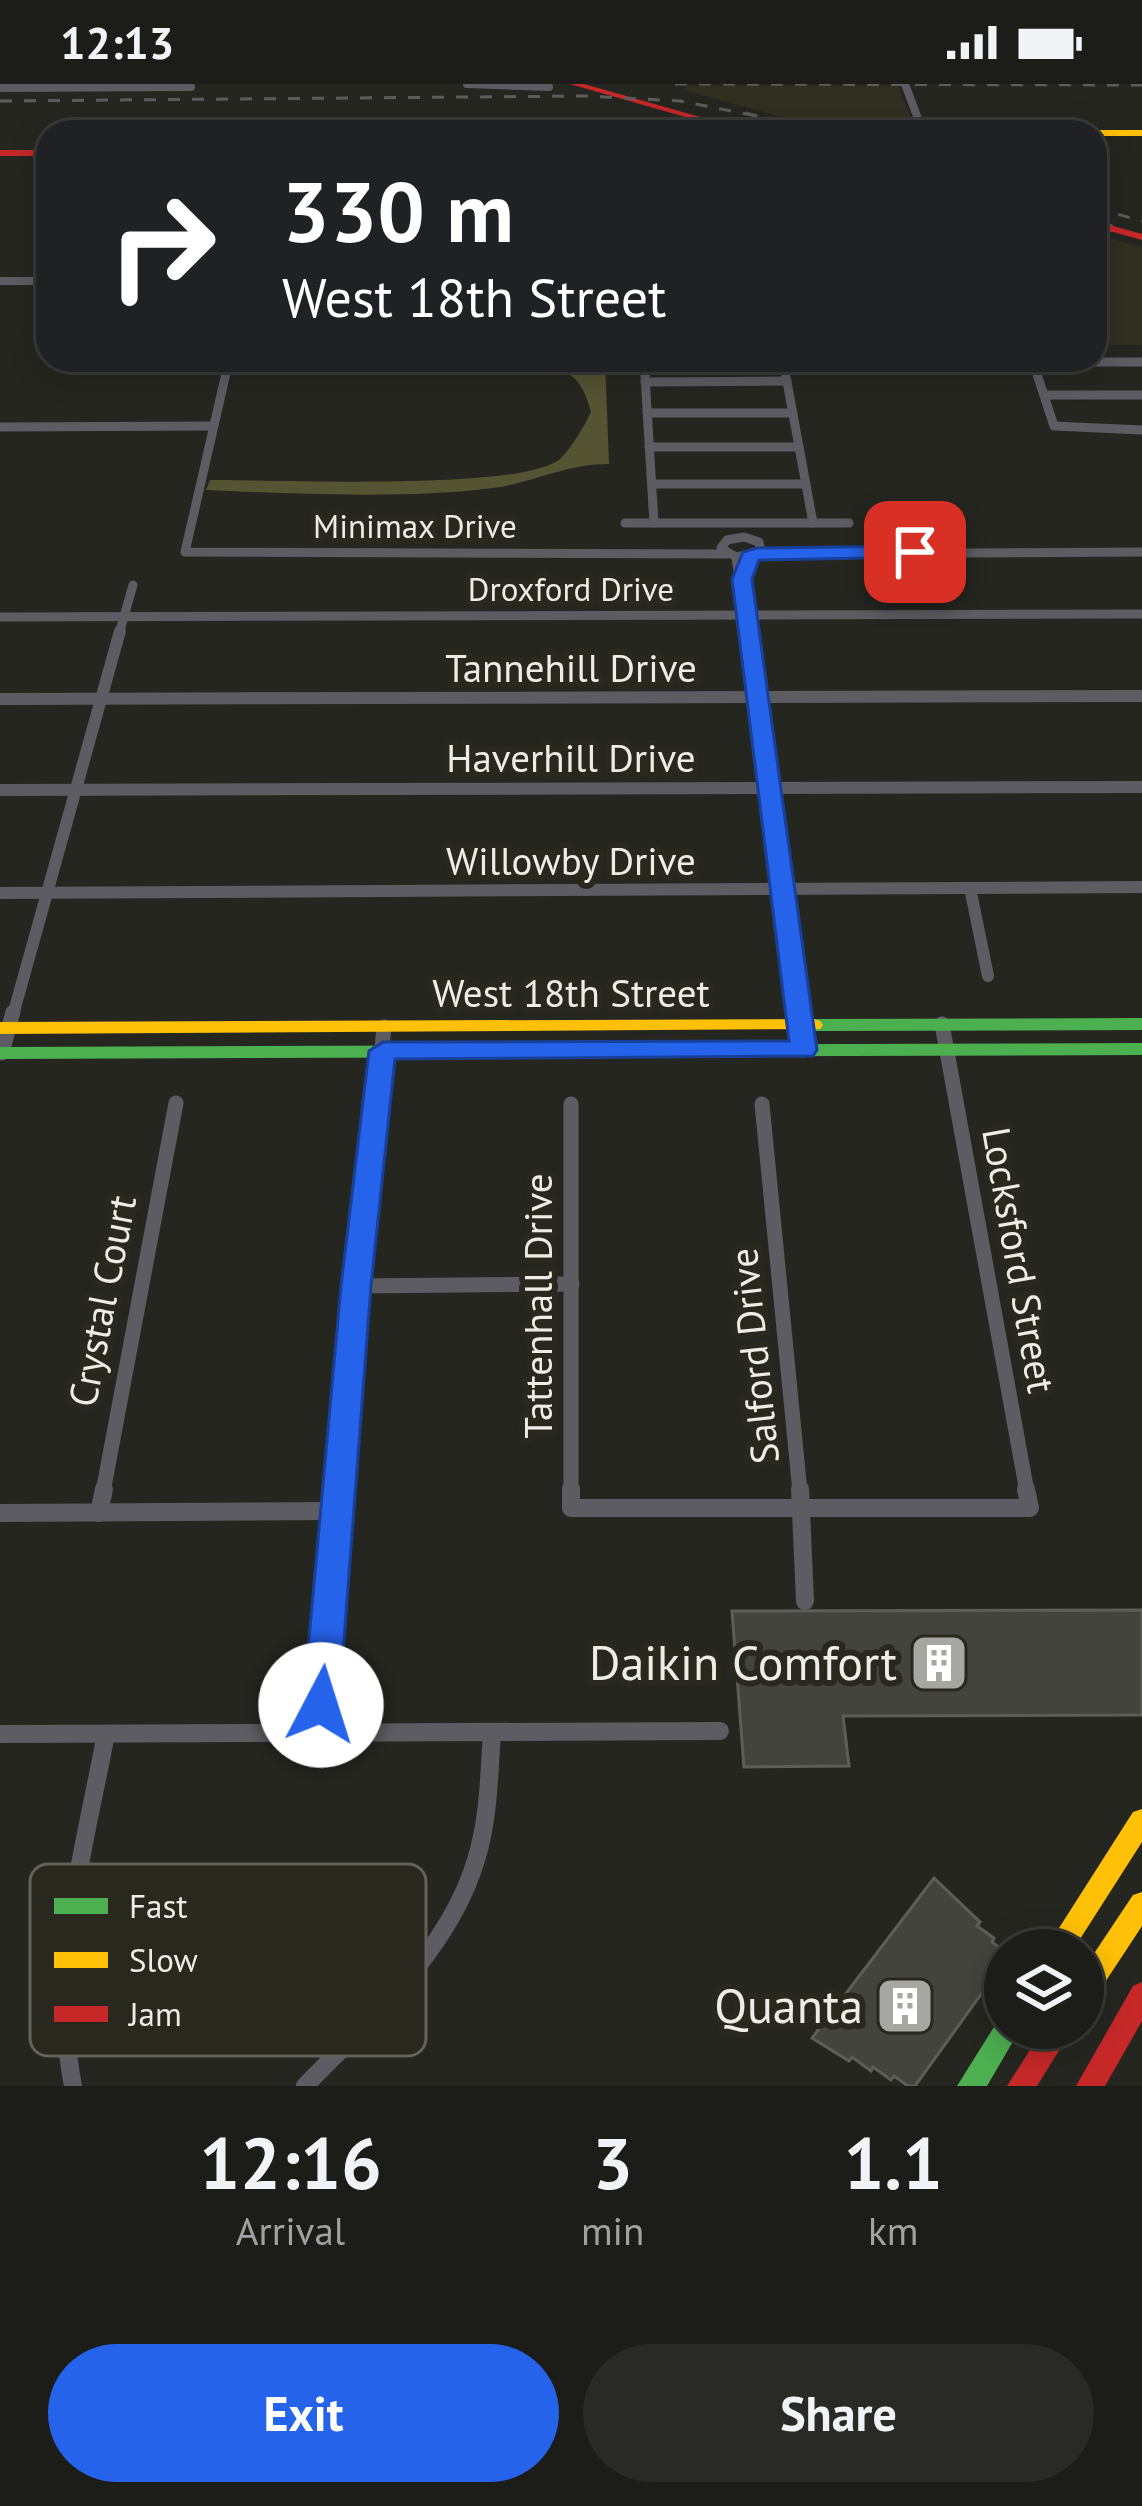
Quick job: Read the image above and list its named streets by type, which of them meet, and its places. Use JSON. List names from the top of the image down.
{
  "streets": {
    "main road": ["West 18th Street"],
    "street": [
      "Minimax Drive",
      "Droxford Drive",
      "Tannehill Drive",
      "Haverhill Drive",
      "Willowby Drive",
      "Locksford Street",
      "Crystal Court",
      "Tattenhall Drive",
      "Salford Drive"
    ]
  },
  "crossings": [
    ["West 18th Street", "Locksford Street"],
    ["Locksford Street", "Tattenhall Drive"],
    ["Locksford Street", "Salford Drive"],
    ["Tattenhall Drive", "Salford Drive"]
  ],
  "places": {
    "building": ["Daikin Comfort", "Quanta"]
  },
  "legend": ["Fast", "Slow", "Jam"],
  "page": {
    "status": "12:13",
    "turn": ["330 m", "West 18th Street"],
    "eta": [
      "12:16",
      "Arrival",
      "3",
      "min",
      "1.1",
      "km"
    ],
    "buttons": ["Exit", "Share"]
  }
}
